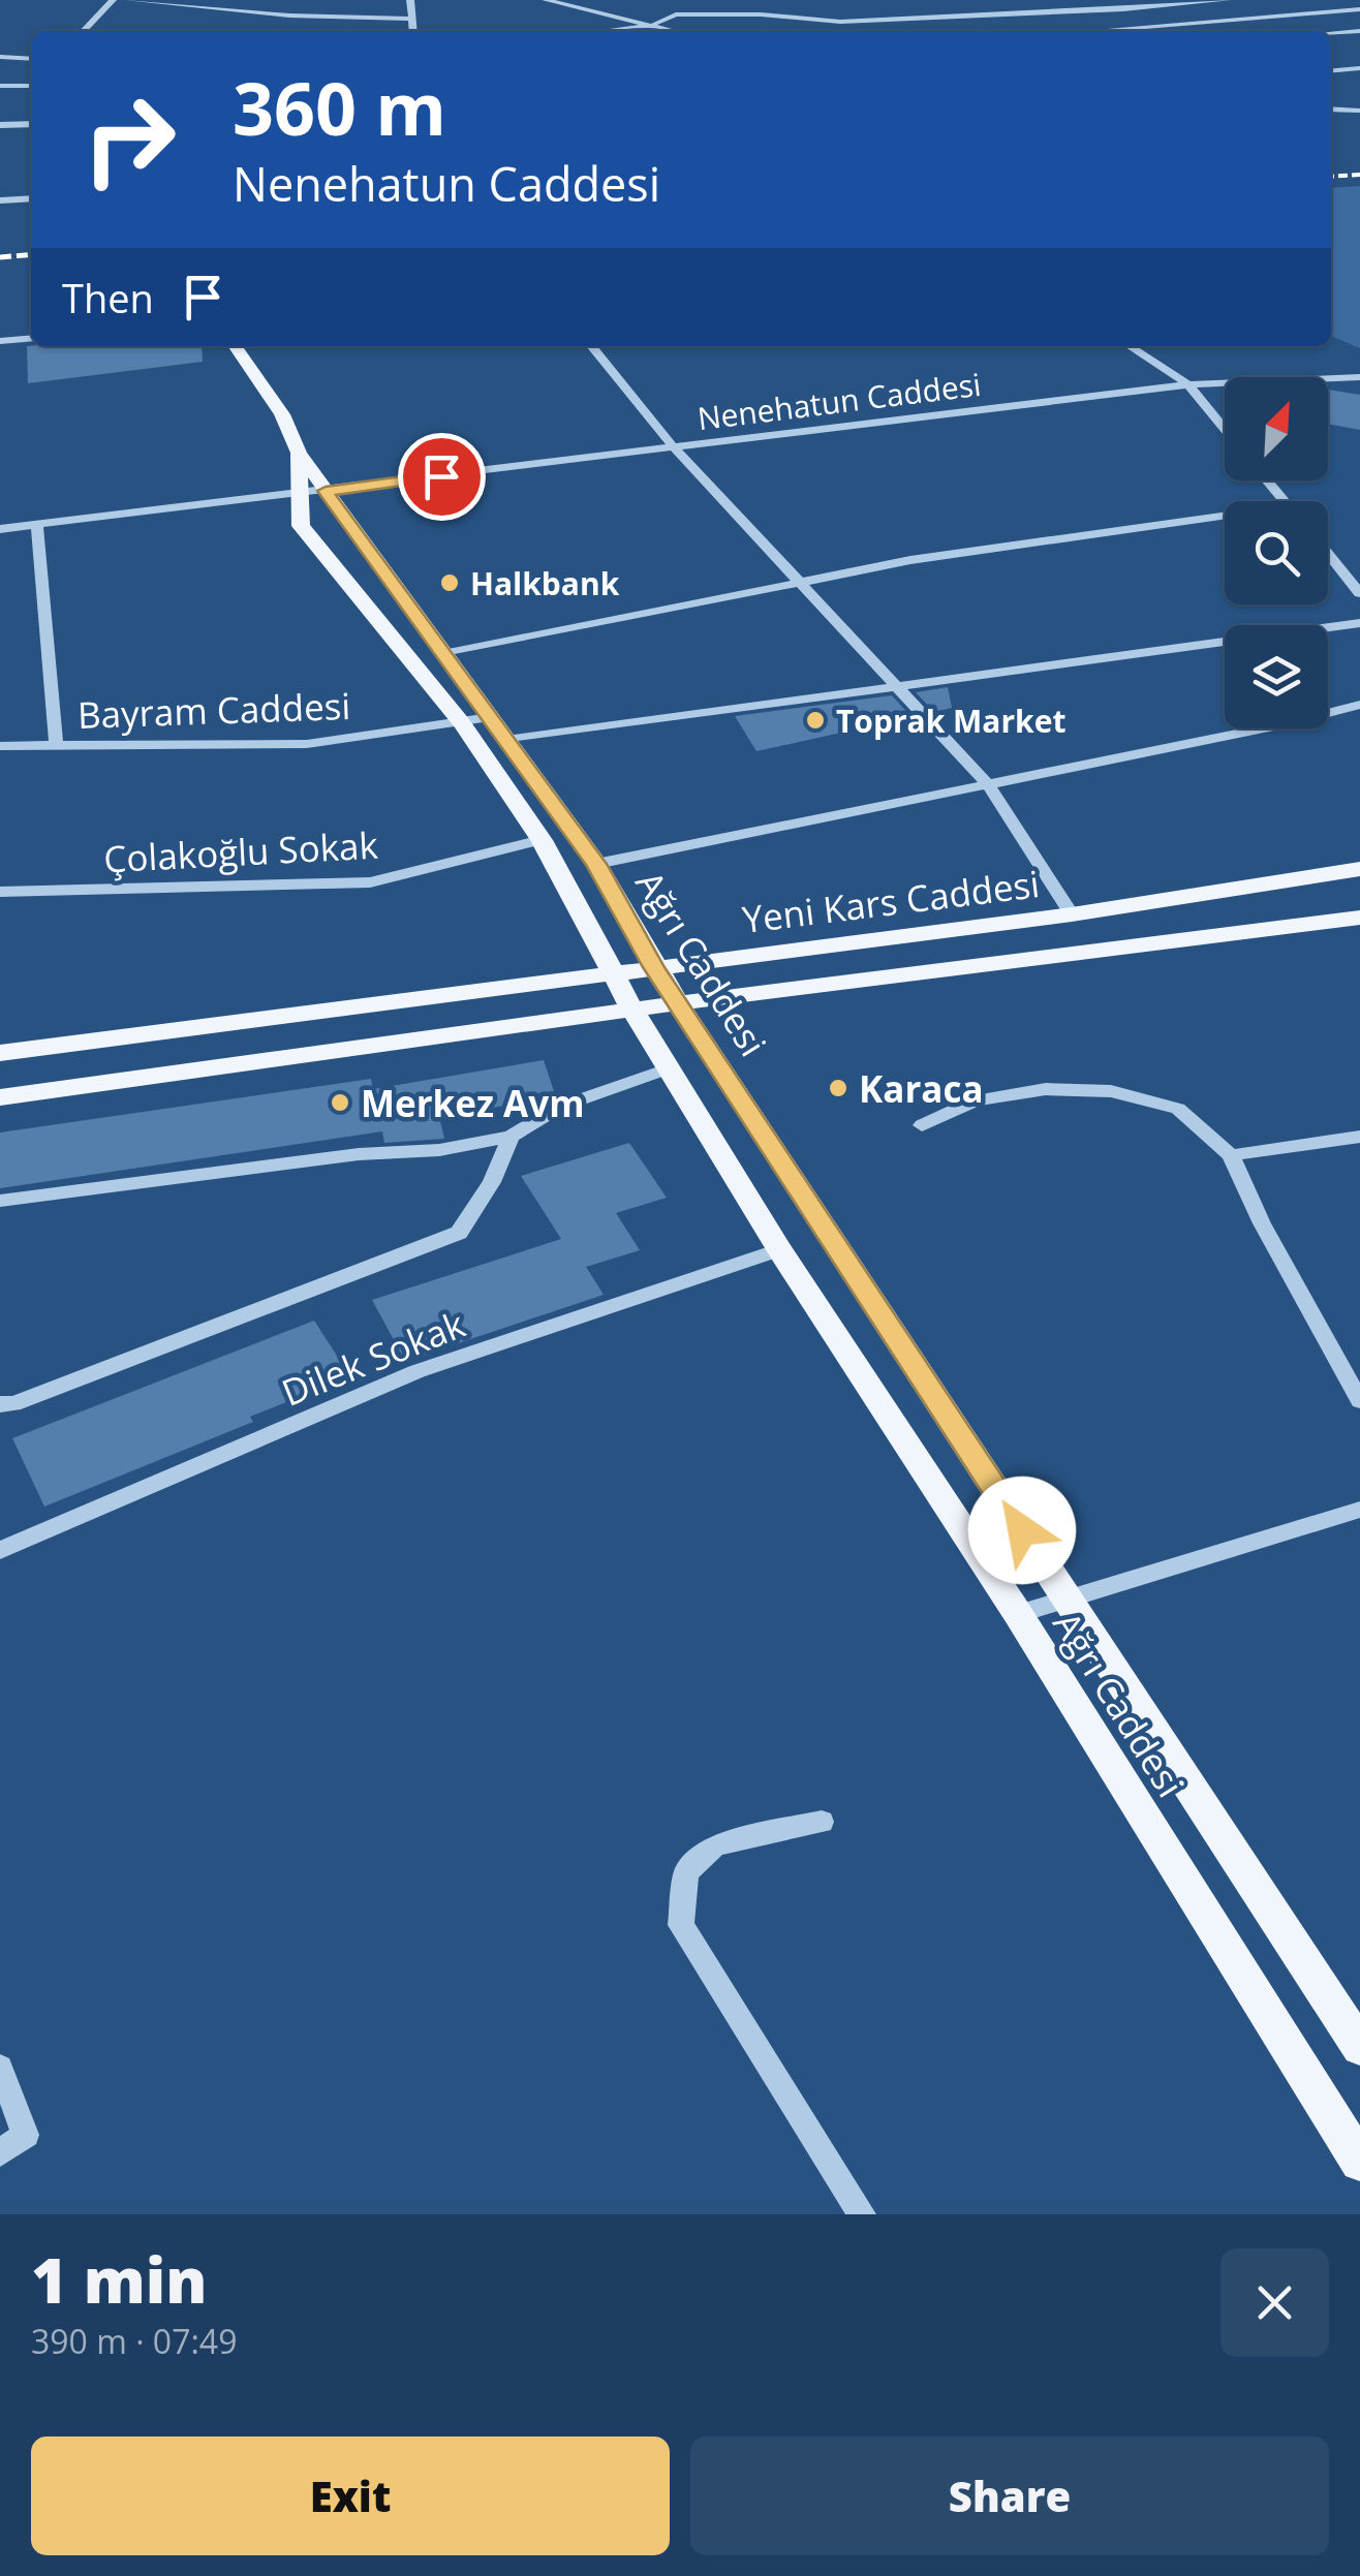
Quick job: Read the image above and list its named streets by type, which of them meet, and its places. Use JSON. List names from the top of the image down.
{
  "streets": {
    "main road": ["Yeni Kars Caddesi", "Ağrı Caddesi"],
    "street": [
      "Nenehatun Caddesi",
      "Bayram Caddesi",
      "Çolakoğlu Sokak",
      "Dilek Sokak"
    ]
  },
  "crossings": [
    ["Nenehatun Caddesi", "Ağrı Caddesi"],
    ["Bayram Caddesi", "Ağrı Caddesi"],
    ["Çolakoğlu Sokak", "Ağrı Caddesi"],
    ["Yeni Kars Caddesi", "Ağrı Caddesi"],
    ["Ağrı Caddesi", "Dilek Sokak"]
  ],
  "places": [
    "Halkbank",
    "Toprak Market",
    "Karaca",
    "Merkez Avm"
  ],
  "north": "top right",
  "page": {
    "turn": ["360 m", "Nenehatun Caddesi"],
    "then": "Then",
    "heading": ["1 min", "390 m · 07:49"],
    "buttons": ["Exit", "Share"]
  }
}
